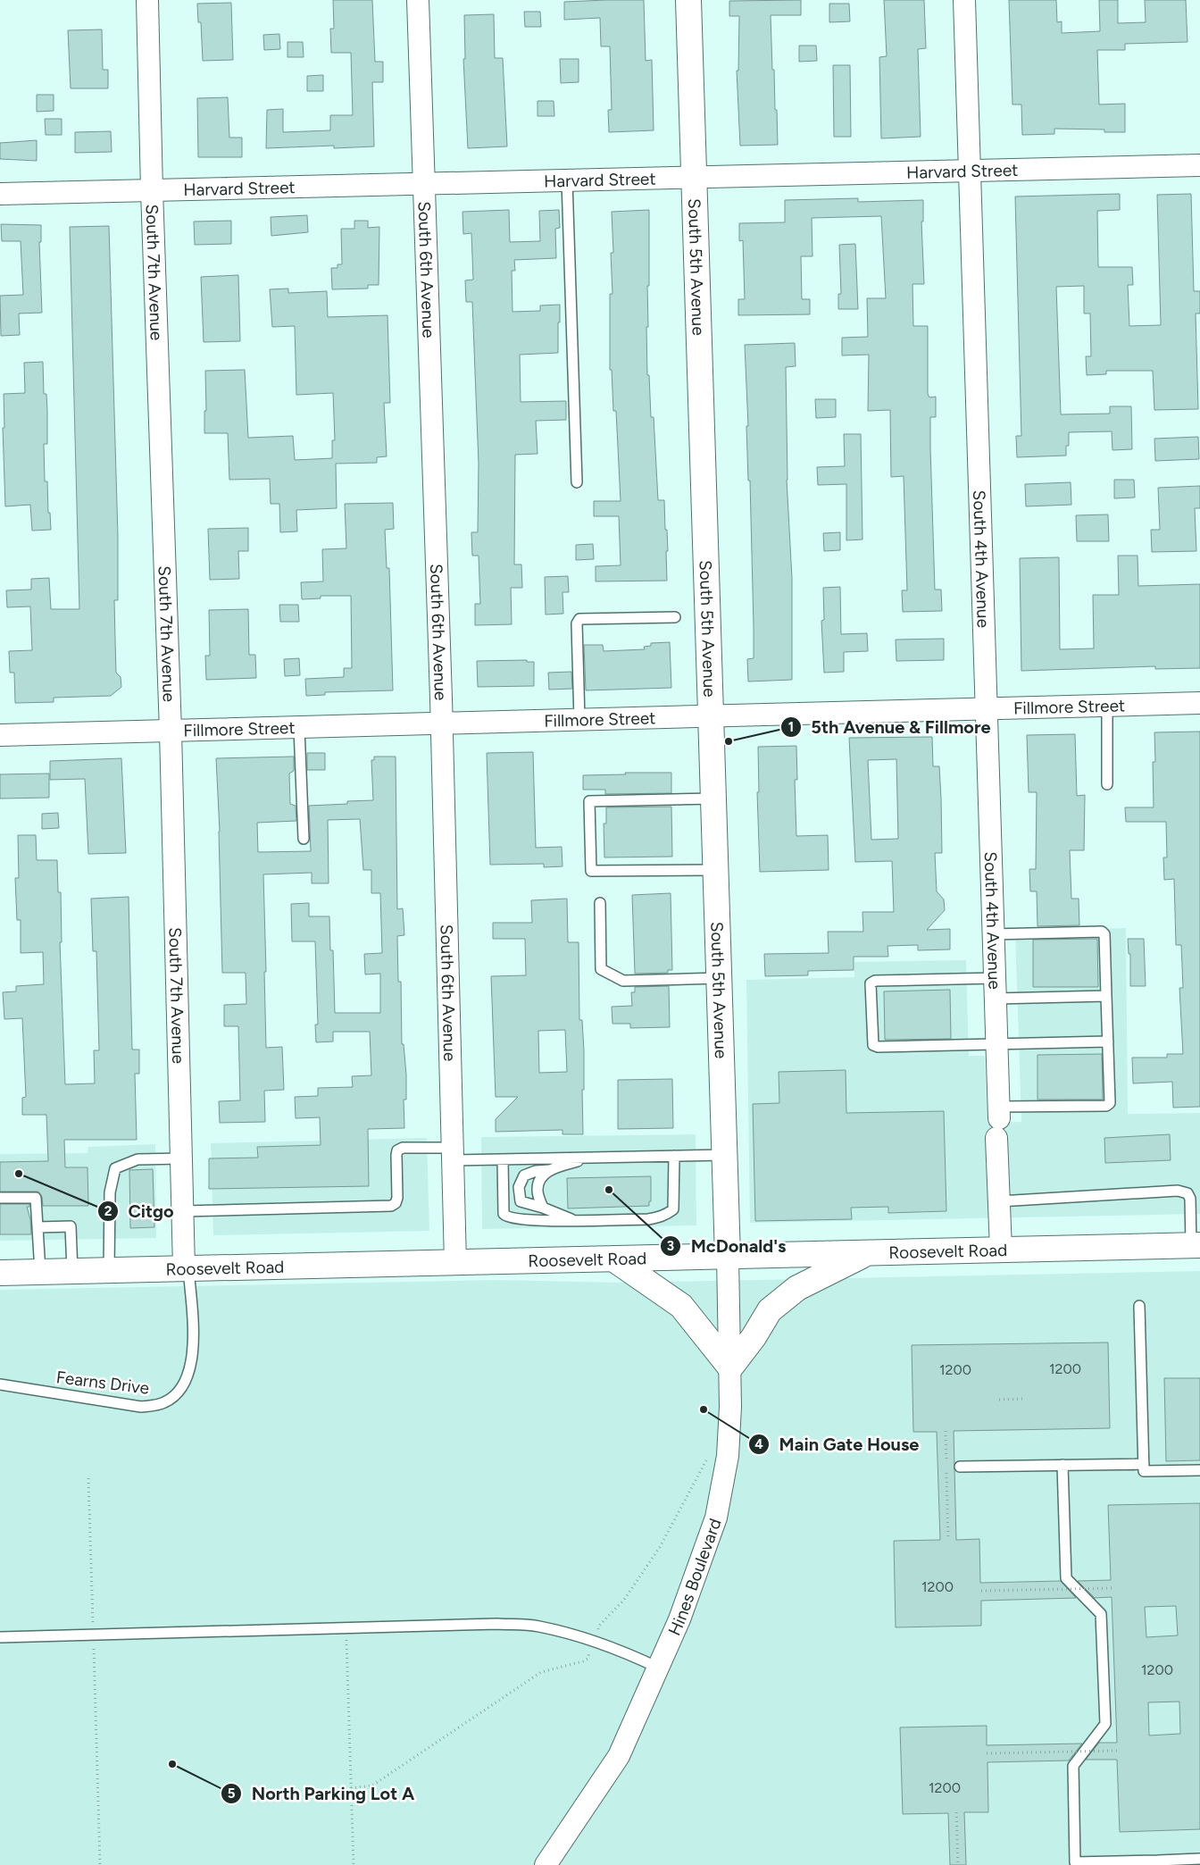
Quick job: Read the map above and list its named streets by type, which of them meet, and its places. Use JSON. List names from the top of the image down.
{
  "streets": {
    "main road": ["South 5th Avenue", "Roosevelt Road"],
    "street": [
      "Harvard Street",
      "South 6th Avenue",
      "South 7th Avenue",
      "South 4th Avenue",
      "Fillmore Street",
      "Hines Boulevard"
    ],
    "lane": ["Fearns Drive"]
  },
  "crossings": [
    ["Harvard Street", "South 5th Avenue"],
    ["Harvard Street", "South 6th Avenue"],
    ["Harvard Street", "South 7th Avenue"],
    ["Harvard Street", "South 4th Avenue"],
    ["South 5th Avenue", "Fillmore Street"],
    ["South 5th Avenue", "Roosevelt Road"],
    ["South 5th Avenue", "Hines Boulevard"],
    ["South 6th Avenue", "Fillmore Street"],
    ["South 6th Avenue", "Roosevelt Road"],
    ["South 7th Avenue", "Fillmore Street"],
    ["South 7th Avenue", "Roosevelt Road"],
    ["South 7th Avenue", "Fearns Drive"],
    ["South 4th Avenue", "Fillmore Street"],
    ["South 4th Avenue", "Roosevelt Road"],
    ["Roosevelt Road", "Fearns Drive"],
    ["Roosevelt Road", "Hines Boulevard"]
  ],
  "places": [
    "5th Avenue & Fillmore",
    "Citgo",
    "McDonald's",
    "Main Gate House",
    "North Parking Lot A"
  ],
  "house_numbers": [
    "1200",
    "1200",
    "1200",
    "1200",
    "1200"
  ]
}
